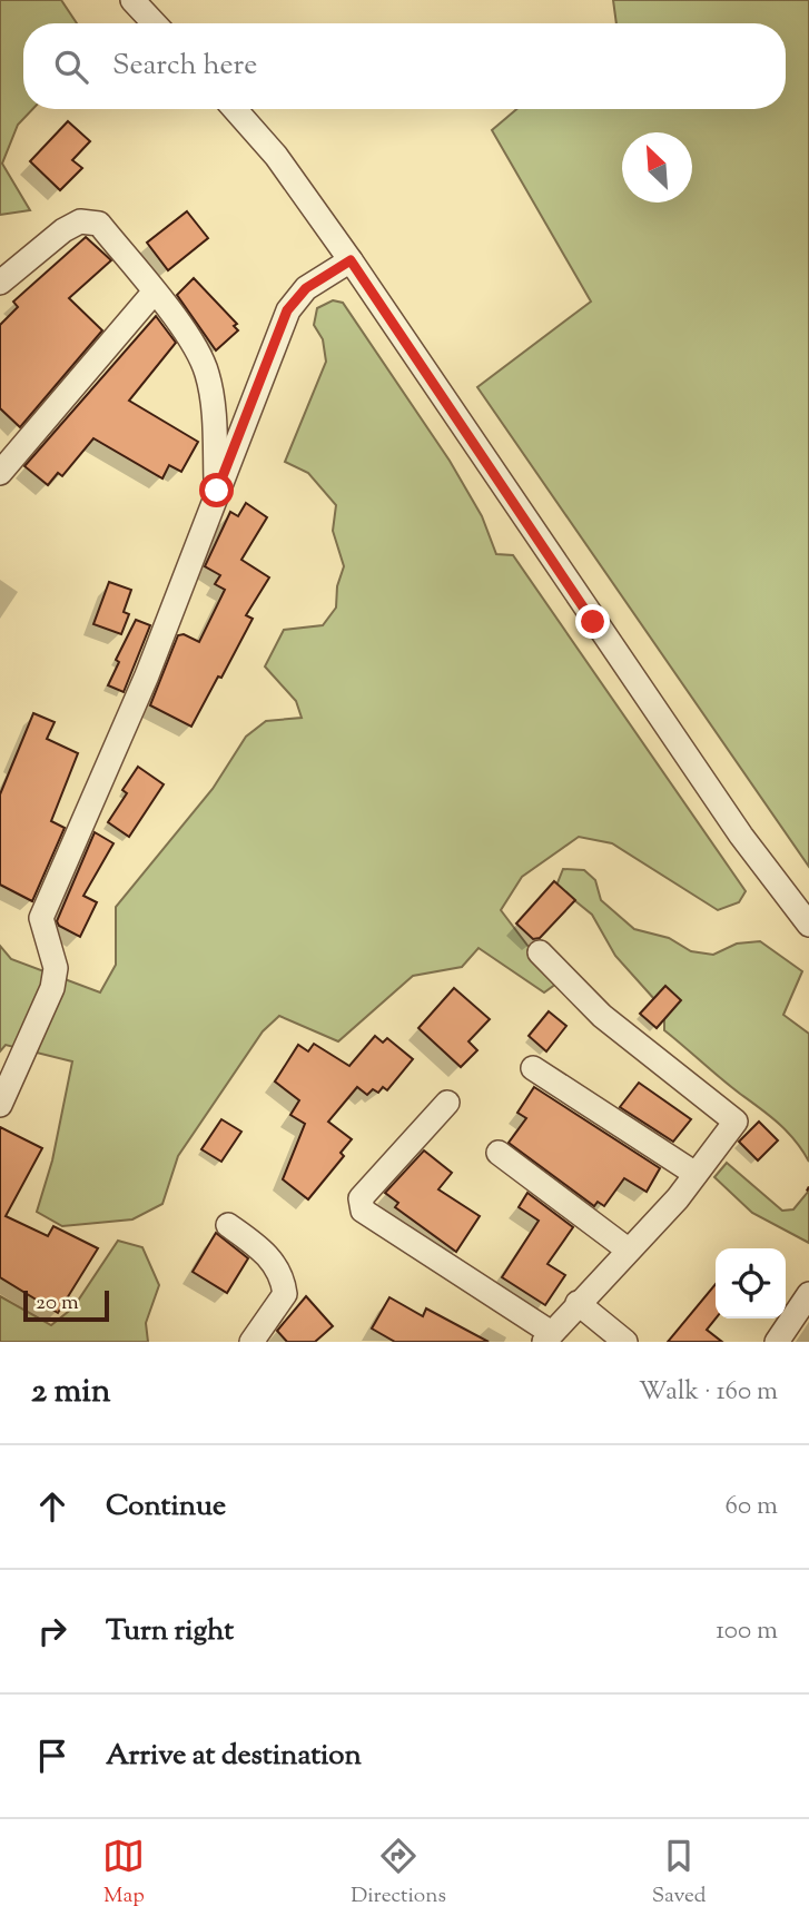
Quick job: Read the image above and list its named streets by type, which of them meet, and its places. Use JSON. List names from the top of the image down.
{
  "scale_bar": "20 m",
  "north": "top left",
  "page": {
    "search": "Search here",
    "scale": "20 m",
    "heading": ["2 min", "Walk · 160 m"],
    "list": [
      ["Continue", "60 m"],
      ["Turn right", "100 m"],
      "Arrive at destination"
    ],
    "nav": ["Map", "Directions", "Saved"]
  }
}
